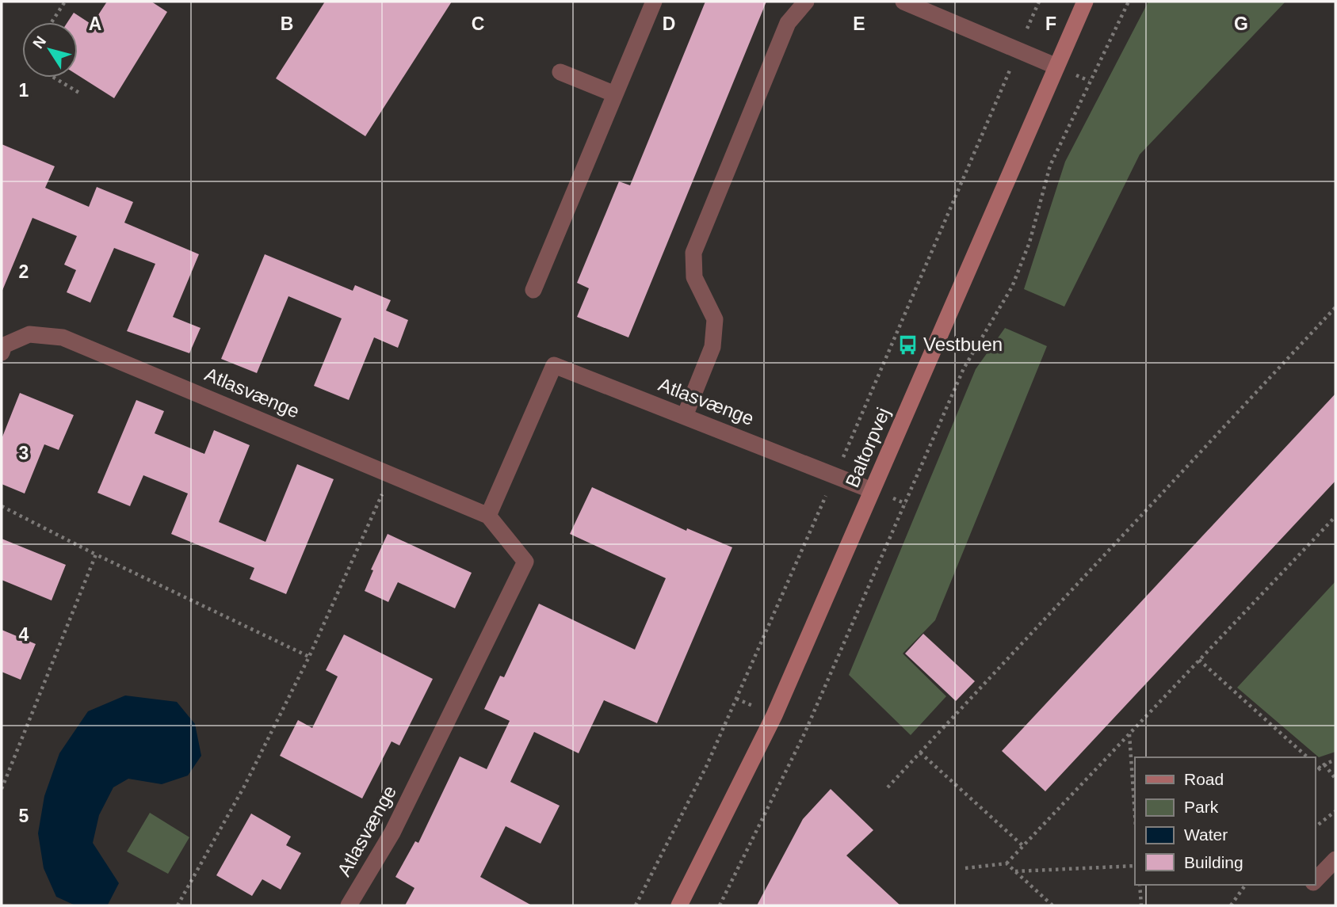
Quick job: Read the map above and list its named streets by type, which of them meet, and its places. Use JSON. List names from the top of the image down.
{
  "streets": {
    "street": ["Atlasvænge", "Baltorpvej"]
  },
  "crossings": [
    ["Atlasvænge", "Baltorpvej"]
  ],
  "places": {
    "bus stop": ["Vestbuen"]
  },
  "legend": [
    "Road",
    "Park",
    "Water",
    "Building"
  ],
  "north": "top left",
  "grid": {
    "columns": [
      "A",
      "B",
      "C",
      "D",
      "E",
      "F",
      "G"
    ],
    "rows": [
      "1",
      "2",
      "3",
      "4",
      "5"
    ]
  }
}
